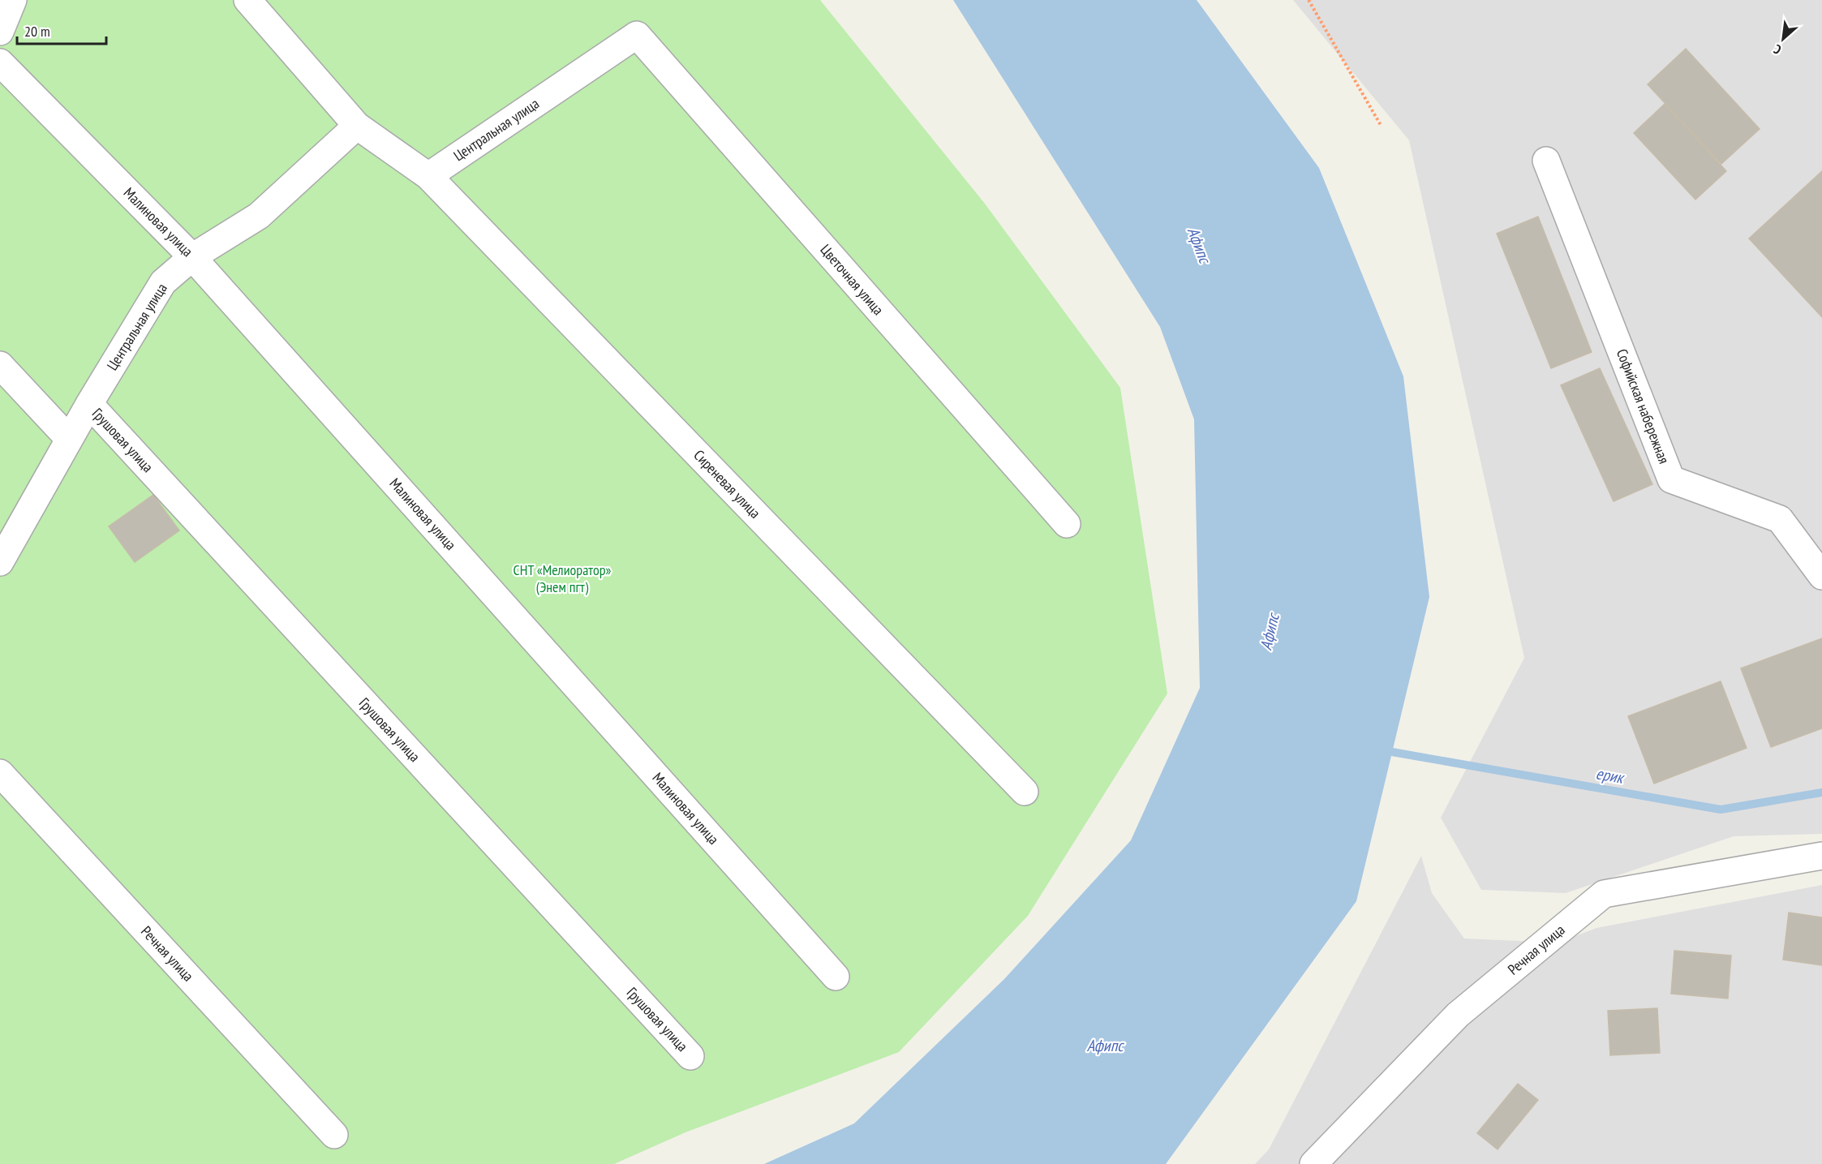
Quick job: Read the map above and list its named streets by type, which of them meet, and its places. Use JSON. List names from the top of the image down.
{
  "streets": {
    "street": [
      "Центральная улица",
      "Малиновая улица",
      "Цветочная улица",
      "Софийская набережная",
      "Грушовая улица",
      "Сиреневая улица",
      "Речная улица"
    ]
  },
  "crossings": [
    ["Центральная улица", "Малиновая улица"],
    ["Центральная улица", "Цветочная улица"],
    ["Центральная улица", "Грушовая улица"],
    ["Центральная улица", "Сиреневая улица"]
  ],
  "water": ["Афипс", "ерик"],
  "parks": ["СНТ «Мелиоратор» (Энем пгт)"],
  "scale_bar": "20 m",
  "north": "bottom left"
}
